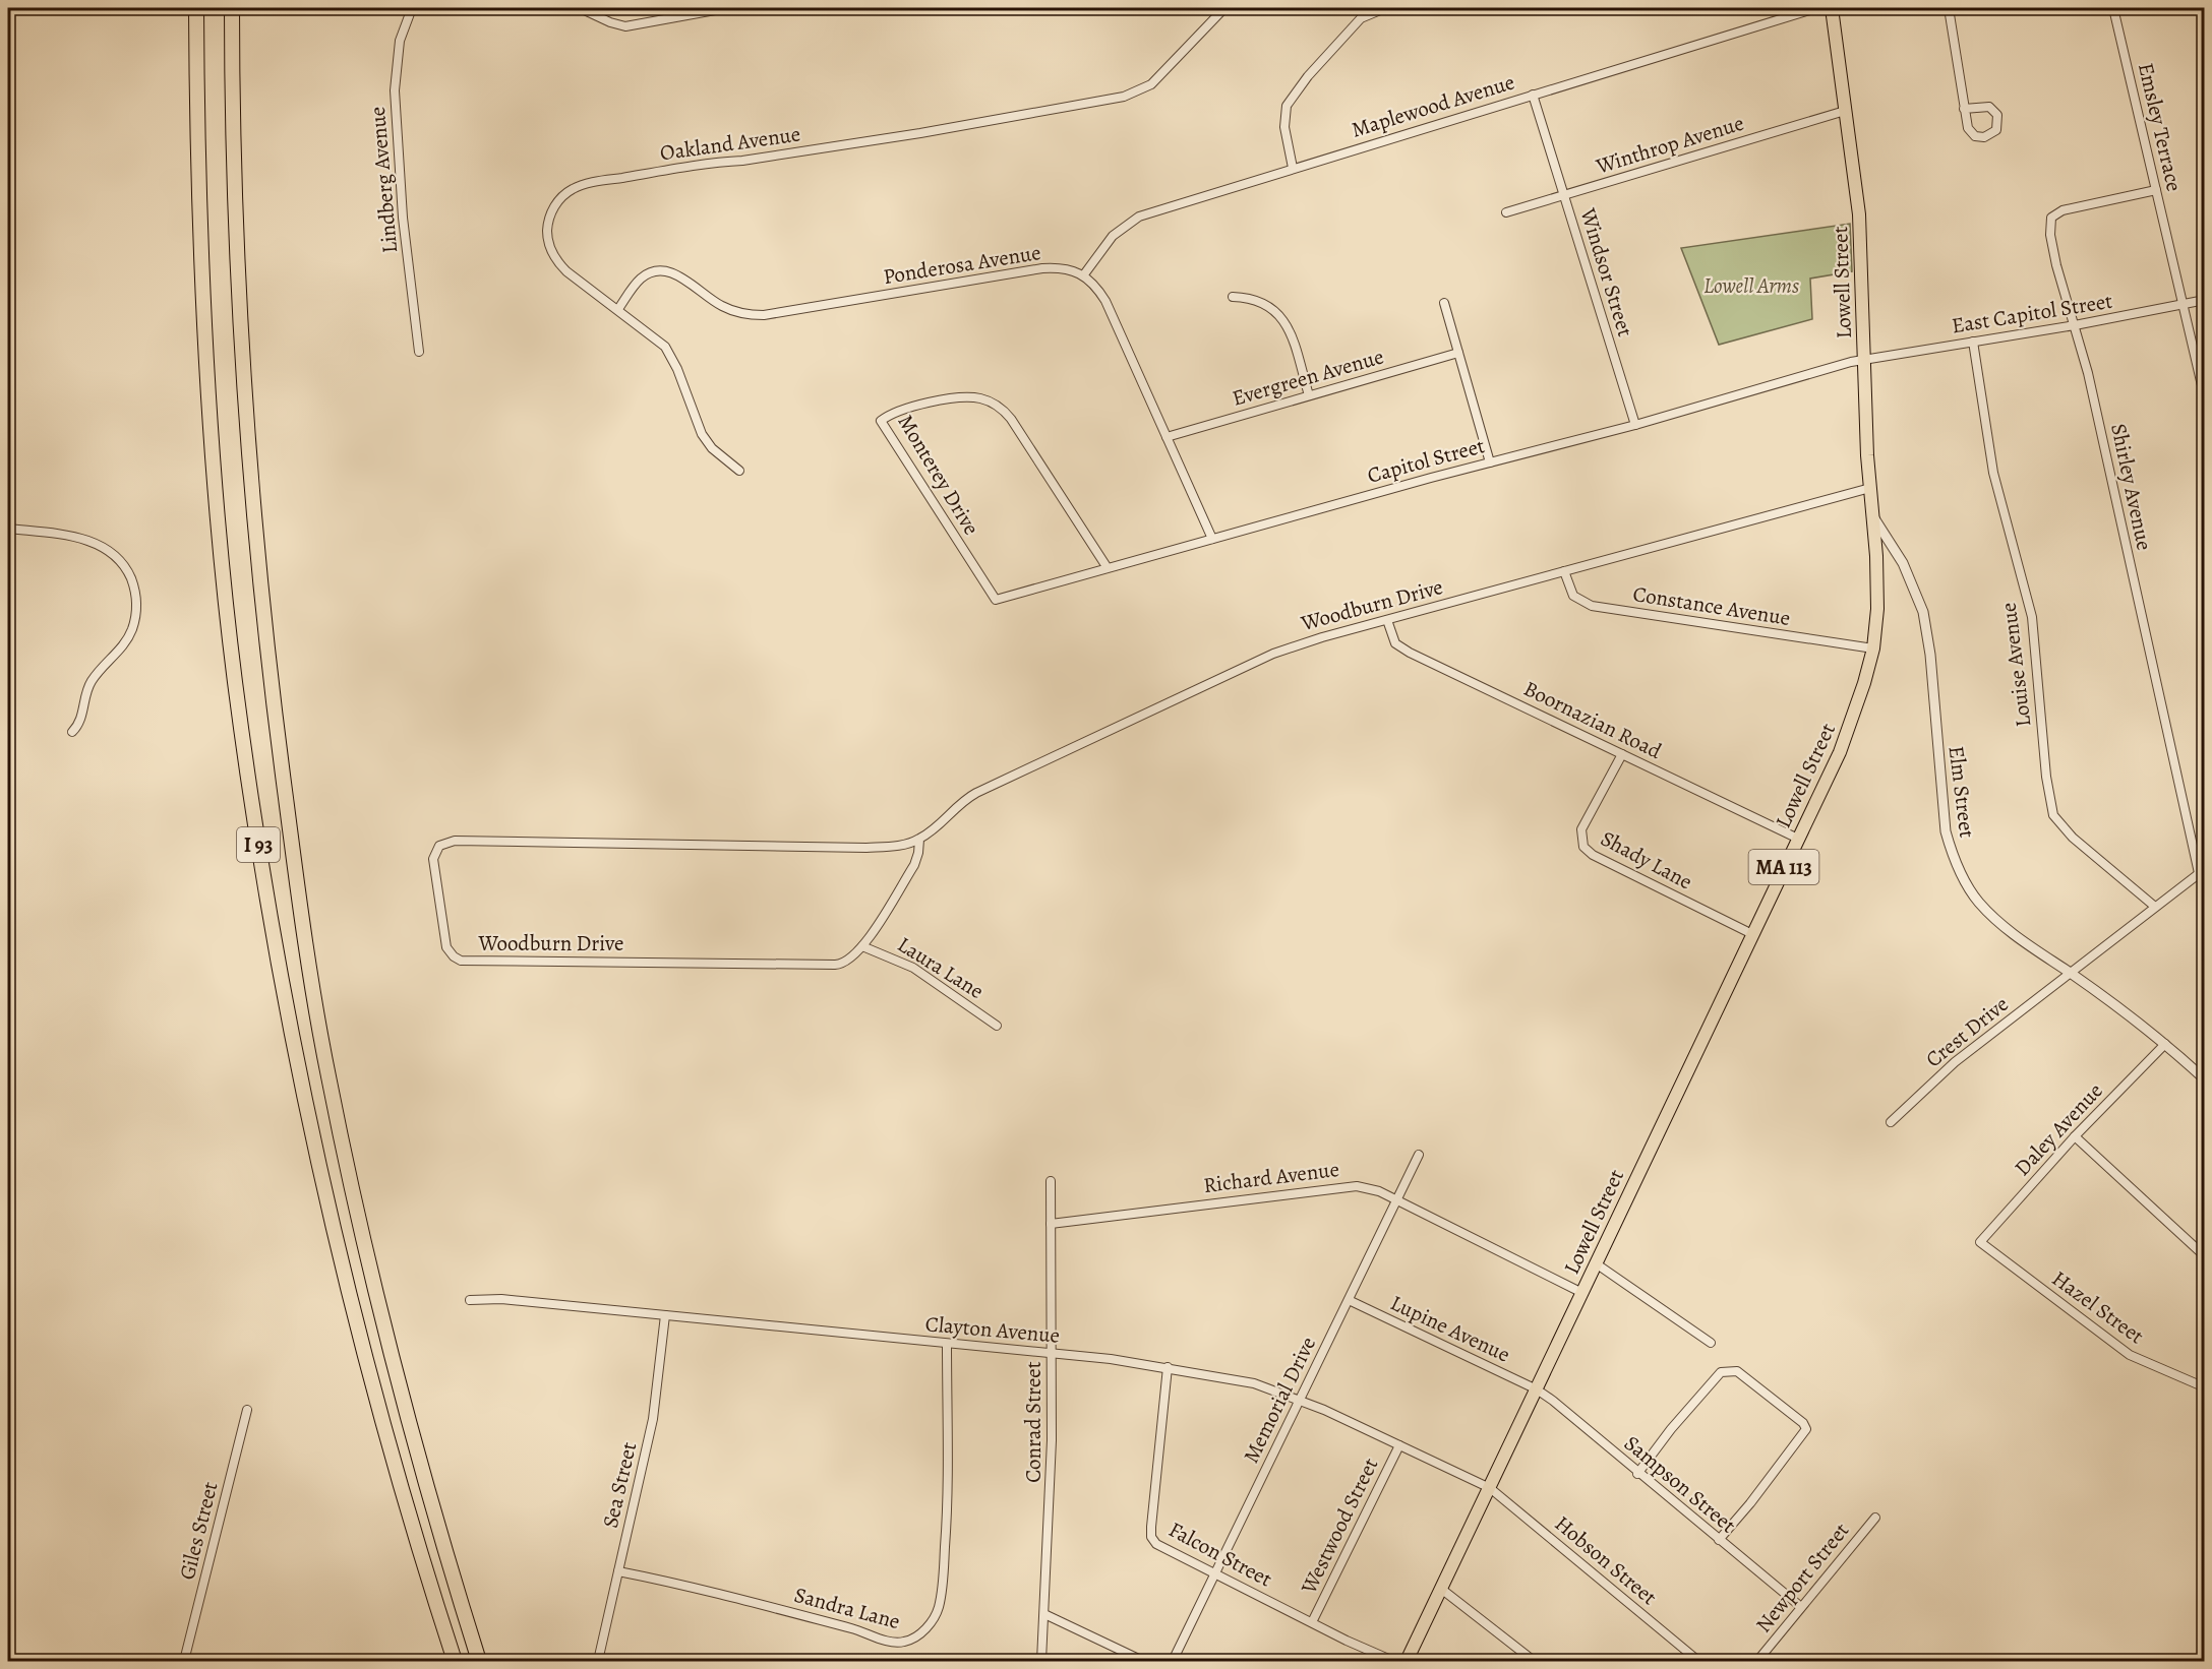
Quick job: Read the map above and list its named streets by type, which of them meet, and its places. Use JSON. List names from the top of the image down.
{
  "streets": {
    "highway": ["I 93"],
    "main road": ["Lowell Street", "MA 113"],
    "street": [
      "Maplewood Avenue",
      "Emsley Terrace",
      "Oakland Avenue",
      "Winthrop Avenue",
      "Lindberg Avenue",
      "Ponderosa Avenue",
      "Windsor Street",
      "East Capitol Street",
      "Evergreen Avenue",
      "Capitol Street",
      "Monterey Drive",
      "Shirley Avenue",
      "Woodburn Drive",
      "Constance Avenue",
      "Louise Avenue",
      "Boornazian Road",
      "Elm Street",
      "Shady Lane",
      "Laura Lane",
      "Crest Drive",
      "Daley Avenue",
      "Richard Avenue",
      "Hazel Street",
      "Lupine Avenue",
      "Clayton Avenue",
      "Memorial Drive",
      "Conrad Street",
      "Sampson Street",
      "Sea Street",
      "Westwood Street",
      "Giles Street",
      "Falcon Street",
      "Hobson Street",
      "Newport Street",
      "Sandra Lane"
    ]
  },
  "crossings": [
    ["Maplewood Avenue", "Ponderosa Avenue"],
    ["Maplewood Avenue", "Windsor Street"],
    ["Emsley Terrace", "East Capitol Street"],
    ["Emsley Terrace", "Shirley Avenue"],
    ["Oakland Avenue", "Ponderosa Avenue"],
    ["Winthrop Avenue", "Windsor Street"],
    ["Winthrop Avenue", "Lowell Street"],
    ["Windsor Street", "Capitol Street"],
    ["Lowell Street", "East Capitol Street"],
    ["Lowell Street", "Capitol Street"],
    ["Lowell Street", "Woodburn Drive"],
    ["Lowell Street", "Constance Avenue"],
    ["Lowell Street", "Boornazian Road"],
    ["Lowell Street", "Elm Street"],
    ["Lowell Street", "Shady Lane"],
    ["Lowell Street", "Richard Avenue"],
    ["Lowell Street", "Lupine Avenue"],
    ["Lowell Street", "Clayton Avenue"],
    ["Lowell Street", "Sampson Street"],
    ["Lowell Street", "Hobson Street"],
    ["East Capitol Street", "Capitol Street"],
    ["East Capitol Street", "Shirley Avenue"],
    ["East Capitol Street", "Louise Avenue"],
    ["Capitol Street", "Monterey Drive"],
    ["Shirley Avenue", "Crest Drive"],
    ["Woodburn Drive", "Constance Avenue"],
    ["Woodburn Drive", "Boornazian Road"],
    ["Woodburn Drive", "Laura Lane"],
    ["Louise Avenue", "Crest Drive"],
    ["Boornazian Road", "Shady Lane"],
    ["Elm Street", "Crest Drive"],
    ["Elm Street", "Daley Avenue"],
    ["Daley Avenue", "Hazel Street"],
    ["Richard Avenue", "Memorial Drive"],
    ["Richard Avenue", "Conrad Street"],
    ["Lupine Avenue", "Memorial Drive"],
    ["Lupine Avenue", "Sampson Street"],
    ["Clayton Avenue", "Memorial Drive"],
    ["Clayton Avenue", "Conrad Street"],
    ["Clayton Avenue", "Sea Street"],
    ["Clayton Avenue", "Westwood Street"],
    ["Clayton Avenue", "Falcon Street"],
    ["Clayton Avenue", "Hobson Street"],
    ["Clayton Avenue", "Sandra Lane"],
    ["Memorial Drive", "Falcon Street"],
    ["Sampson Street", "Newport Street"],
    ["Sea Street", "Sandra Lane"],
    ["Westwood Street", "Falcon Street"]
  ],
  "parks": ["Lowell Arms"]
}
